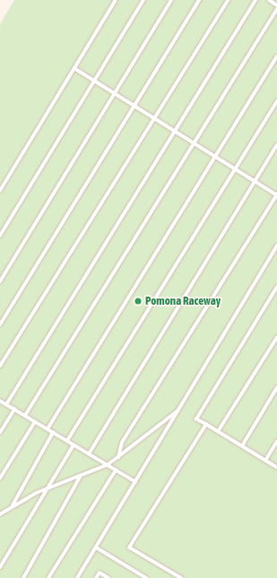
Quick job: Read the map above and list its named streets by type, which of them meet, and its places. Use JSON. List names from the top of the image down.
{
  "places": ["Pomona Raceway"]
}
